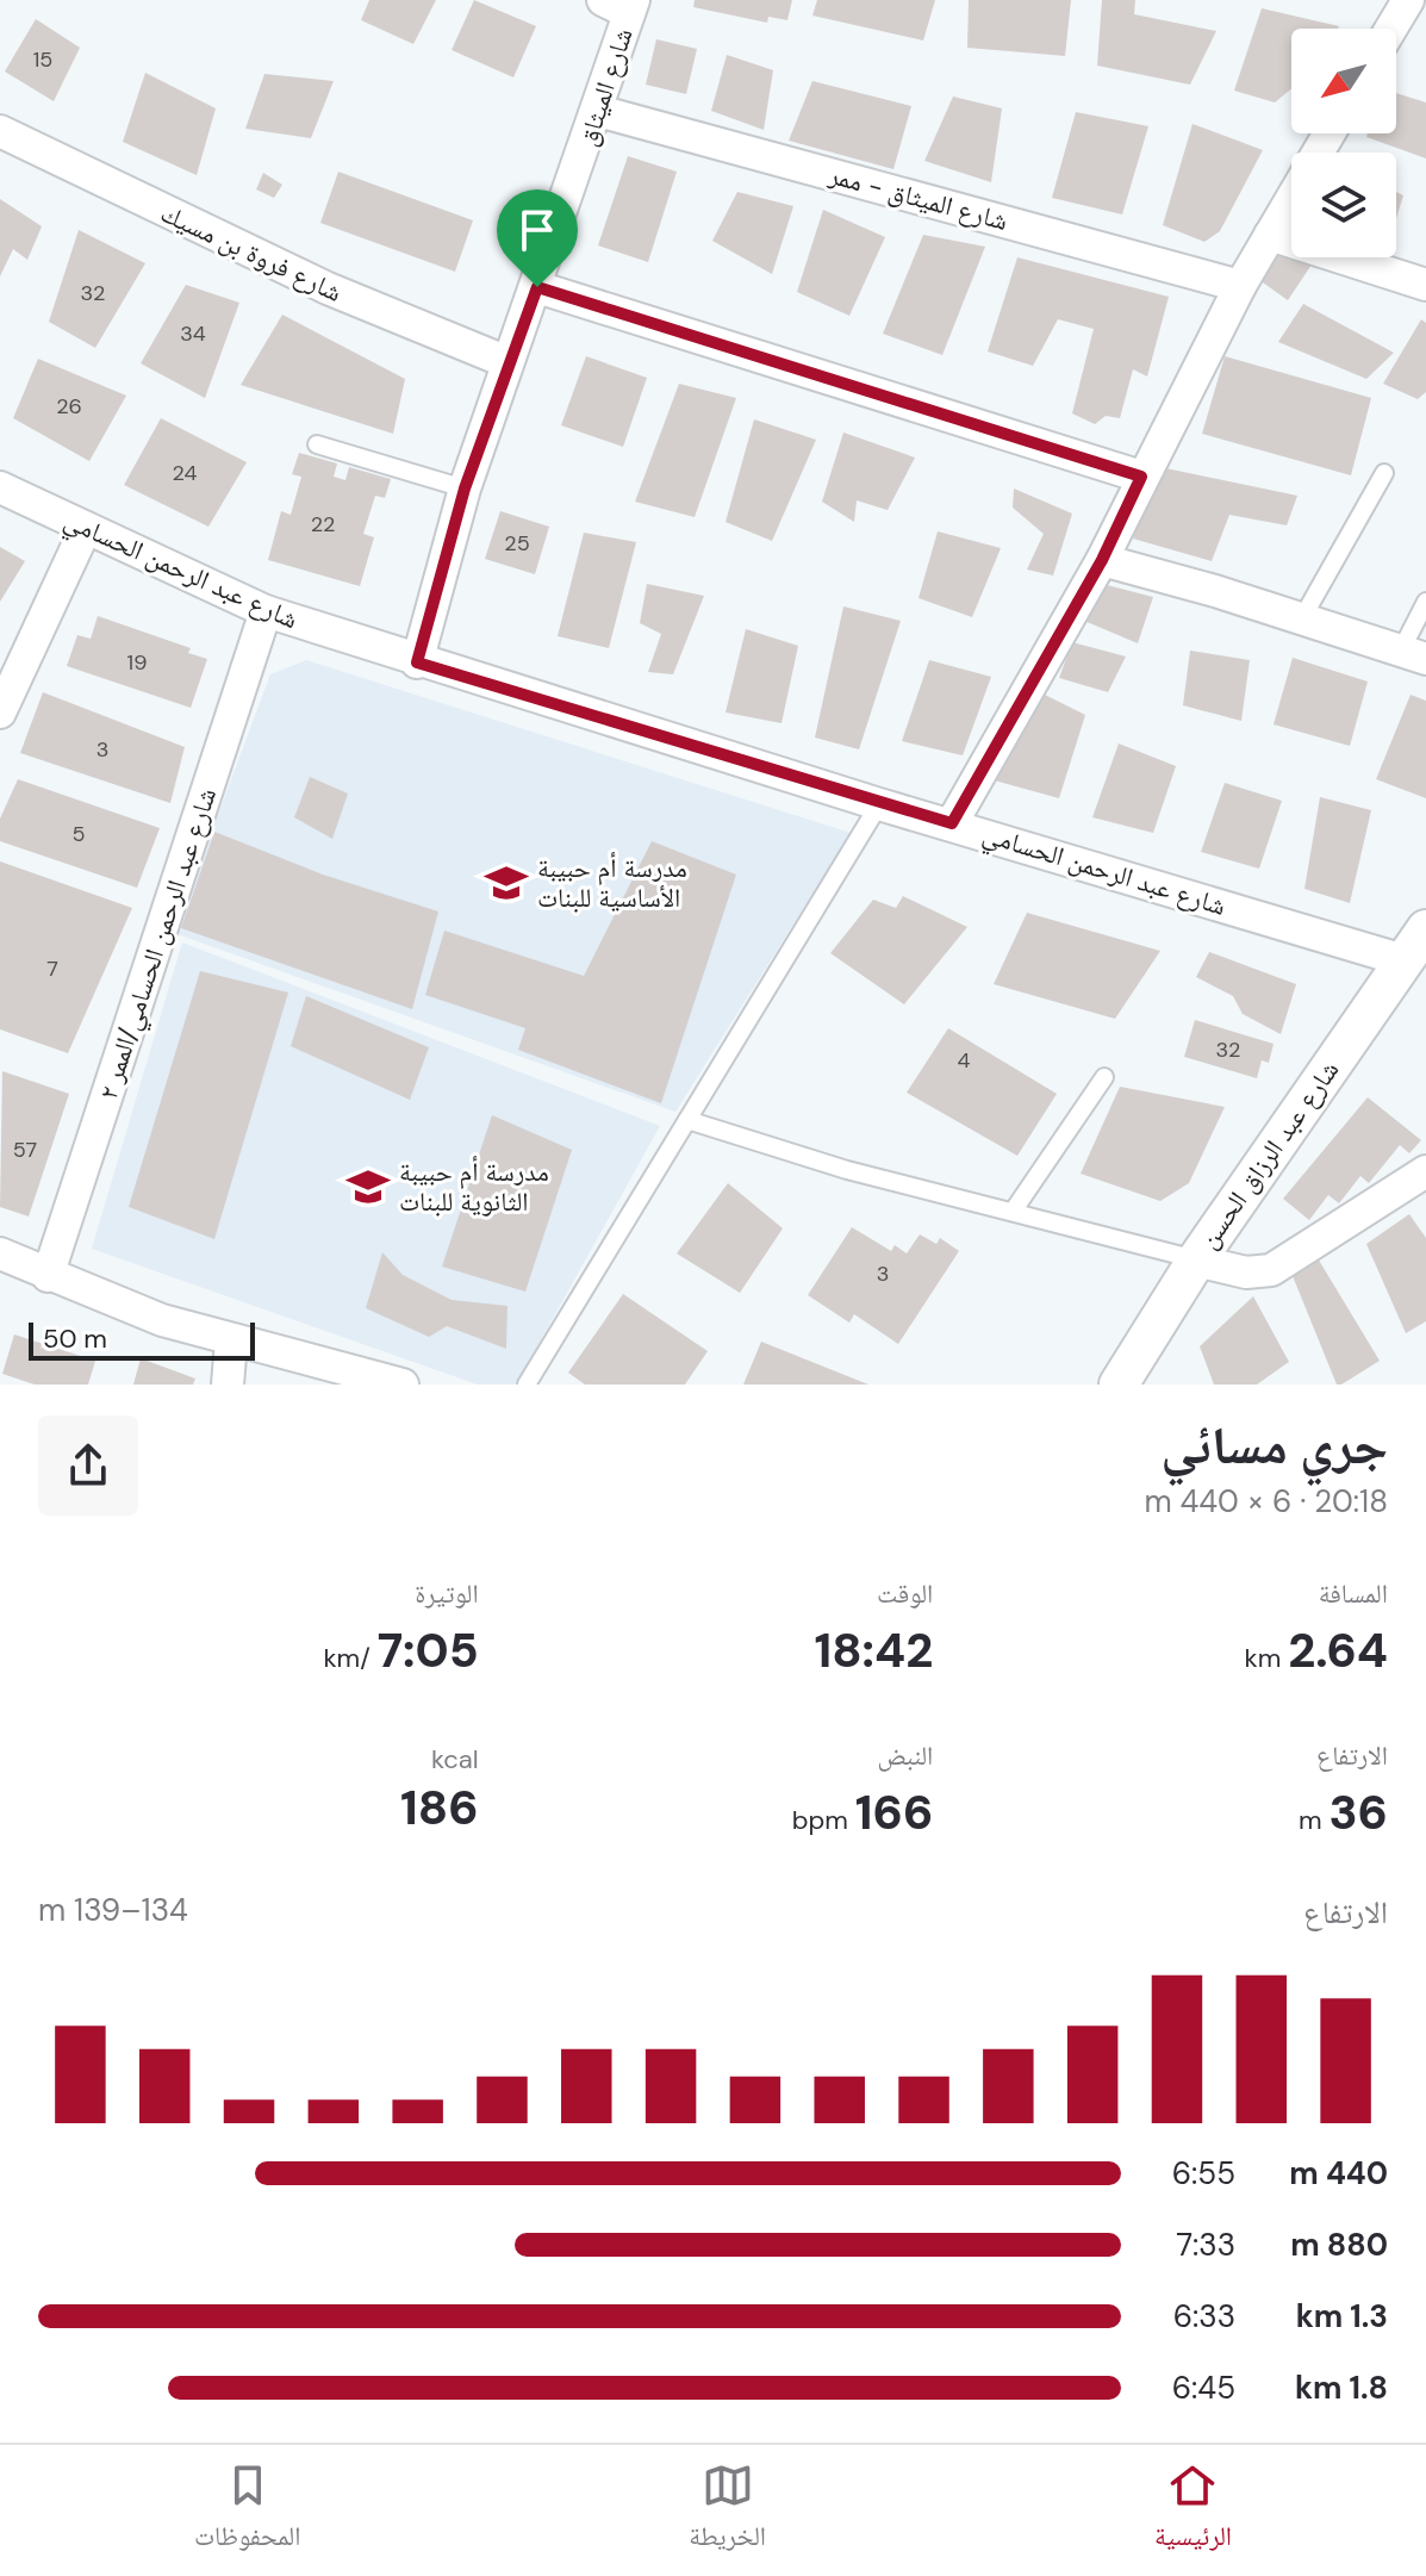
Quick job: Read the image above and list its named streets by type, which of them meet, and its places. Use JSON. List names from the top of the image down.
{
  "streets": {
    "street": [
      "شارع الميثاق",
      "شارع الميثاق - ممر",
      "شارع فروة بن مسيك",
      "شارع عبد الرحمن الحسامي",
      "شارع عبد الرحمن الحسامي/الممر ٢",
      "شارع عبد الرزاق الحسن"
    ]
  },
  "crossings": [
    ["شارع الميثاق", "شارع الميثاق - ممر"],
    ["شارع الميثاق", "شارع فروة بن مسيك"],
    ["شارع الميثاق", "شارع عبد الرحمن الحسامي"],
    ["شارع عبد الرحمن الحسامي", "شارع عبد الرحمن الحسامي/الممر ٢"],
    ["شارع عبد الرحمن الحسامي", "شارع عبد الرزاق الحسن"]
  ],
  "places": {
    "school or university": ["مدرسة أم حبيبة الأساسية للبنات", "مدرسة أم حبيبة الثانوية للبنات"]
  },
  "house_numbers": [
    "15",
    "32",
    "34",
    "26",
    "24",
    "22",
    "25",
    "19",
    "3",
    "5",
    "7",
    "32",
    "4",
    "57",
    "3"
  ],
  "scale_bar": "50 m",
  "north": "bottom left",
  "page": {
    "scale": "50 m",
    "heading": ["جري مسائي", "20:18 · 6 × 440 m"],
    "stats": [
      ["المسافة", "2.64 km"],
      ["الوقت", "18:42"],
      ["الوتيرة", "7:05 /km"],
      ["الارتفاع", "36 m"],
      ["النبض", "166 bpm"],
      ["kcal", "186"]
    ],
    "chart": ["الارتفاع", "134–139 m"],
    "list": [
      {
        "name": "440 m",
        "note": "6:55"
      },
      {
        "name": "880 m",
        "note": "7:33"
      },
      {
        "name": "1.3 km",
        "note": "6:33"
      },
      {
        "name": "1.8 km",
        "note": "6:45"
      }
    ],
    "tabs": ["الرئيسية", "الخريطة", "المحفوظات"]
  }
}
